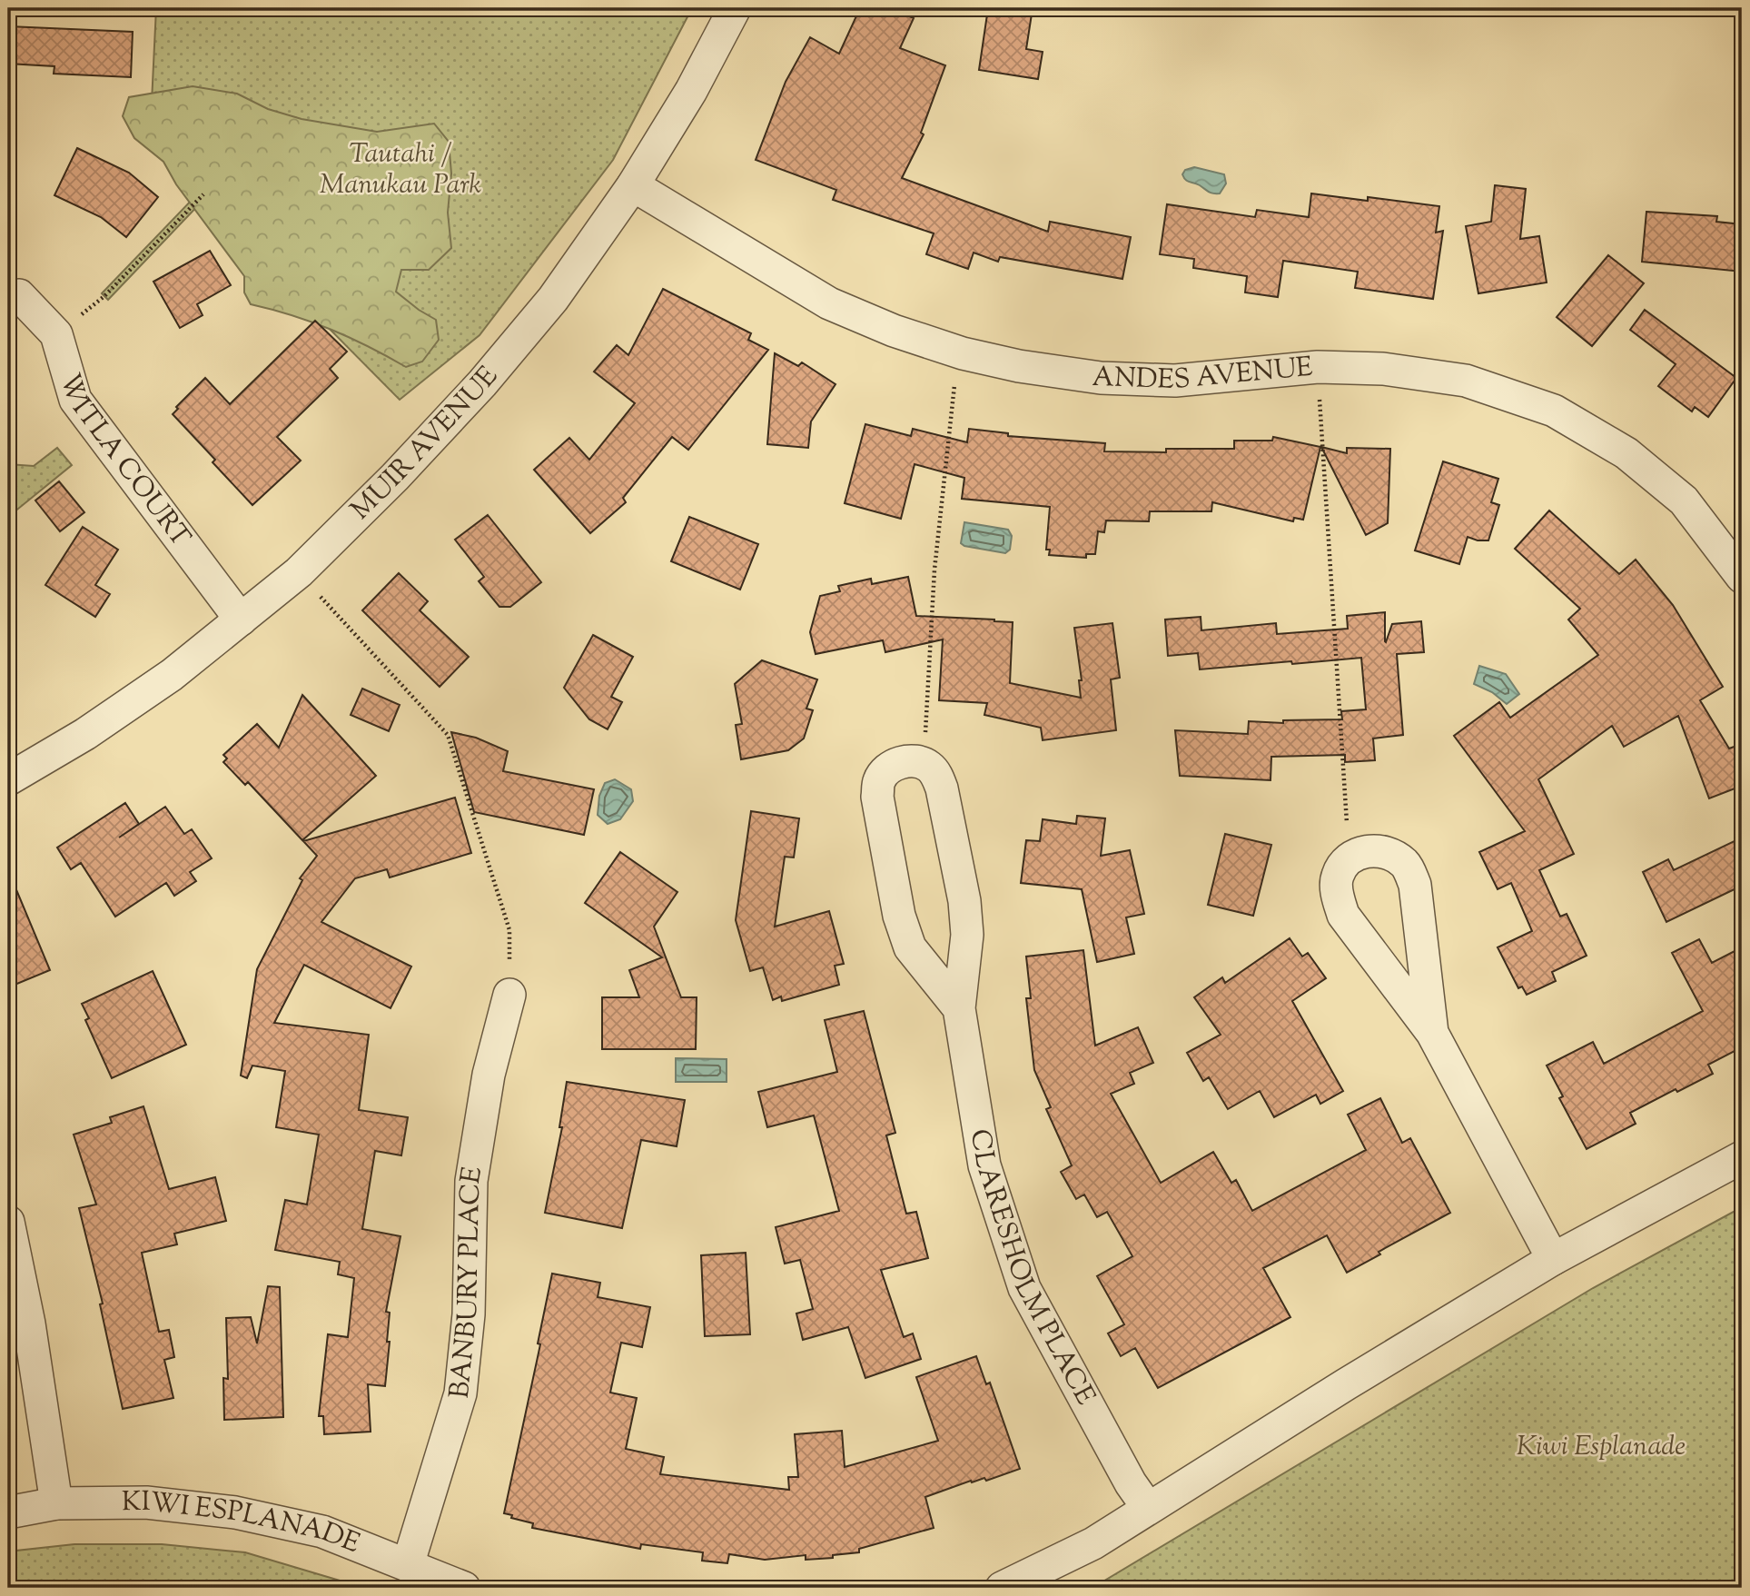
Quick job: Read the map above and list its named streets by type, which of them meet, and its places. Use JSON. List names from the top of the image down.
{
  "streets": {
    "street": [
      "ANDES AVENUE",
      "MUIR AVENUE",
      "WITLA COURT",
      "CLARESHOLM PLACE",
      "BANBURY PLACE",
      "KIWI ESPLANADE"
    ]
  },
  "crossings": [
    ["ANDES AVENUE", "MUIR AVENUE"],
    ["MUIR AVENUE", "WITLA COURT"],
    ["BANBURY PLACE", "KIWI ESPLANADE"]
  ],
  "parks": ["Tautahi / Manukau Park", "Kiwi Esplanade"]
}
